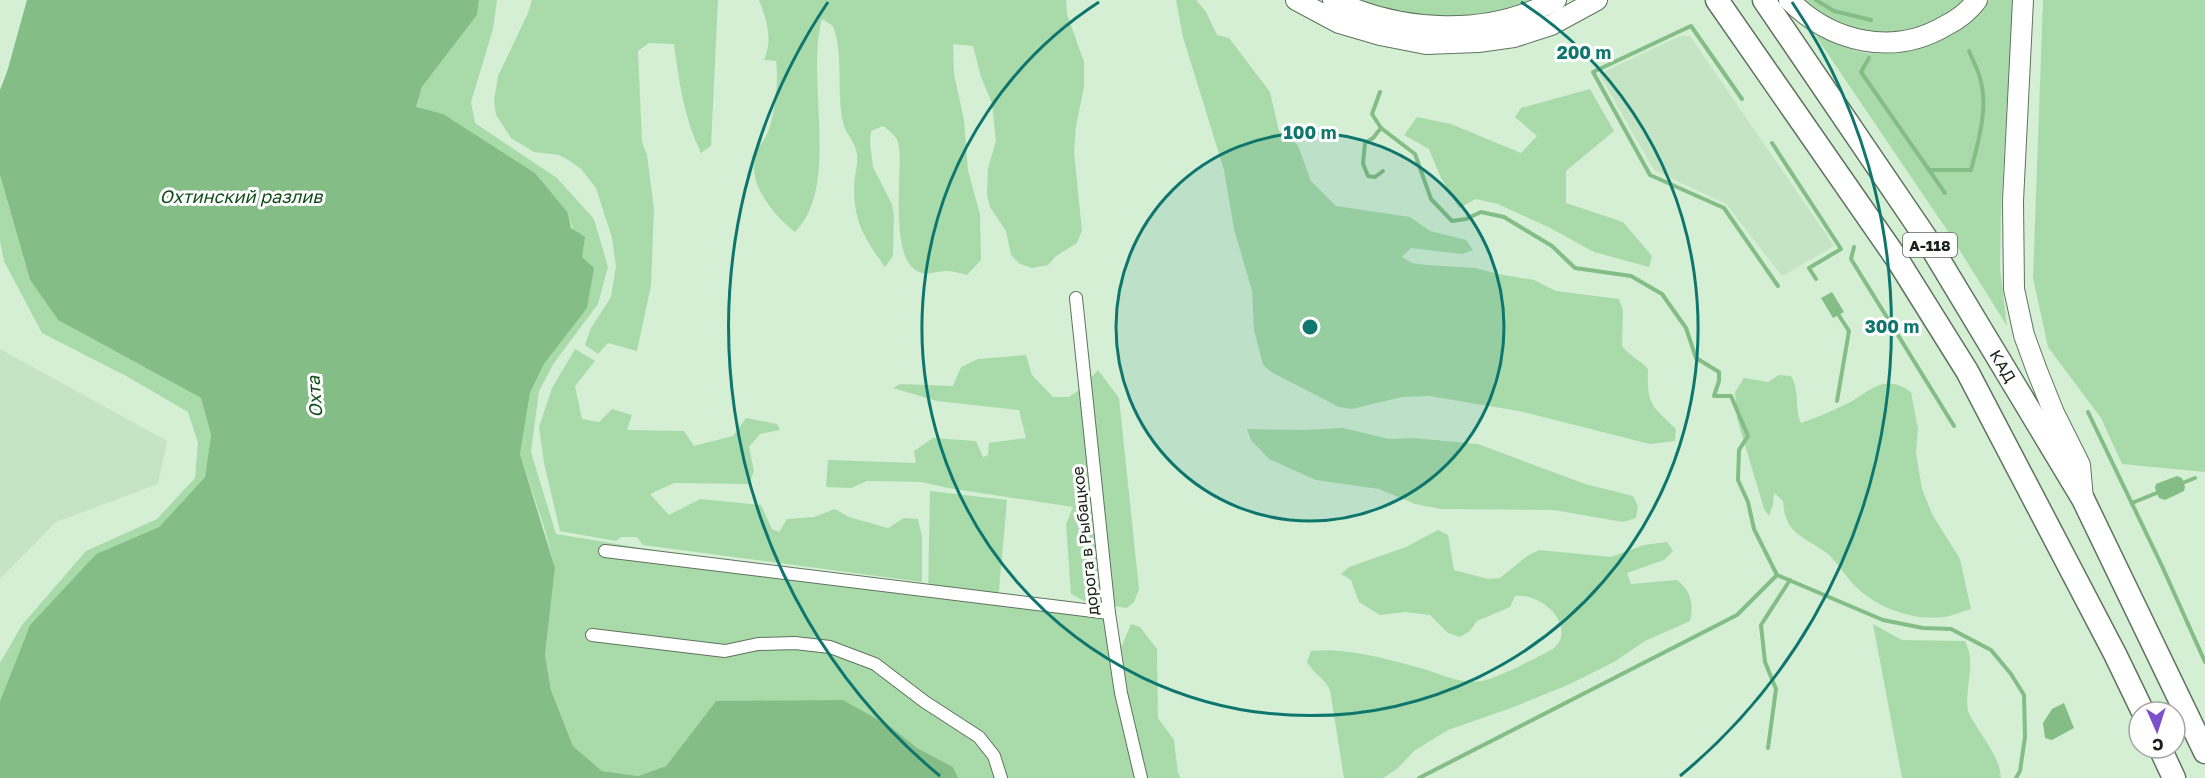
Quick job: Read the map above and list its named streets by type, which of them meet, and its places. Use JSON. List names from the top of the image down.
{
  "streets": {
    "highway": ["А-118", "КАД"],
    "street": ["дорога в Рыбацкое"]
  },
  "water": ["Охтинский разлив", "Охта"],
  "north": "bottom",
  "rings": ["200 m", "100 m", "300 m"]
}
